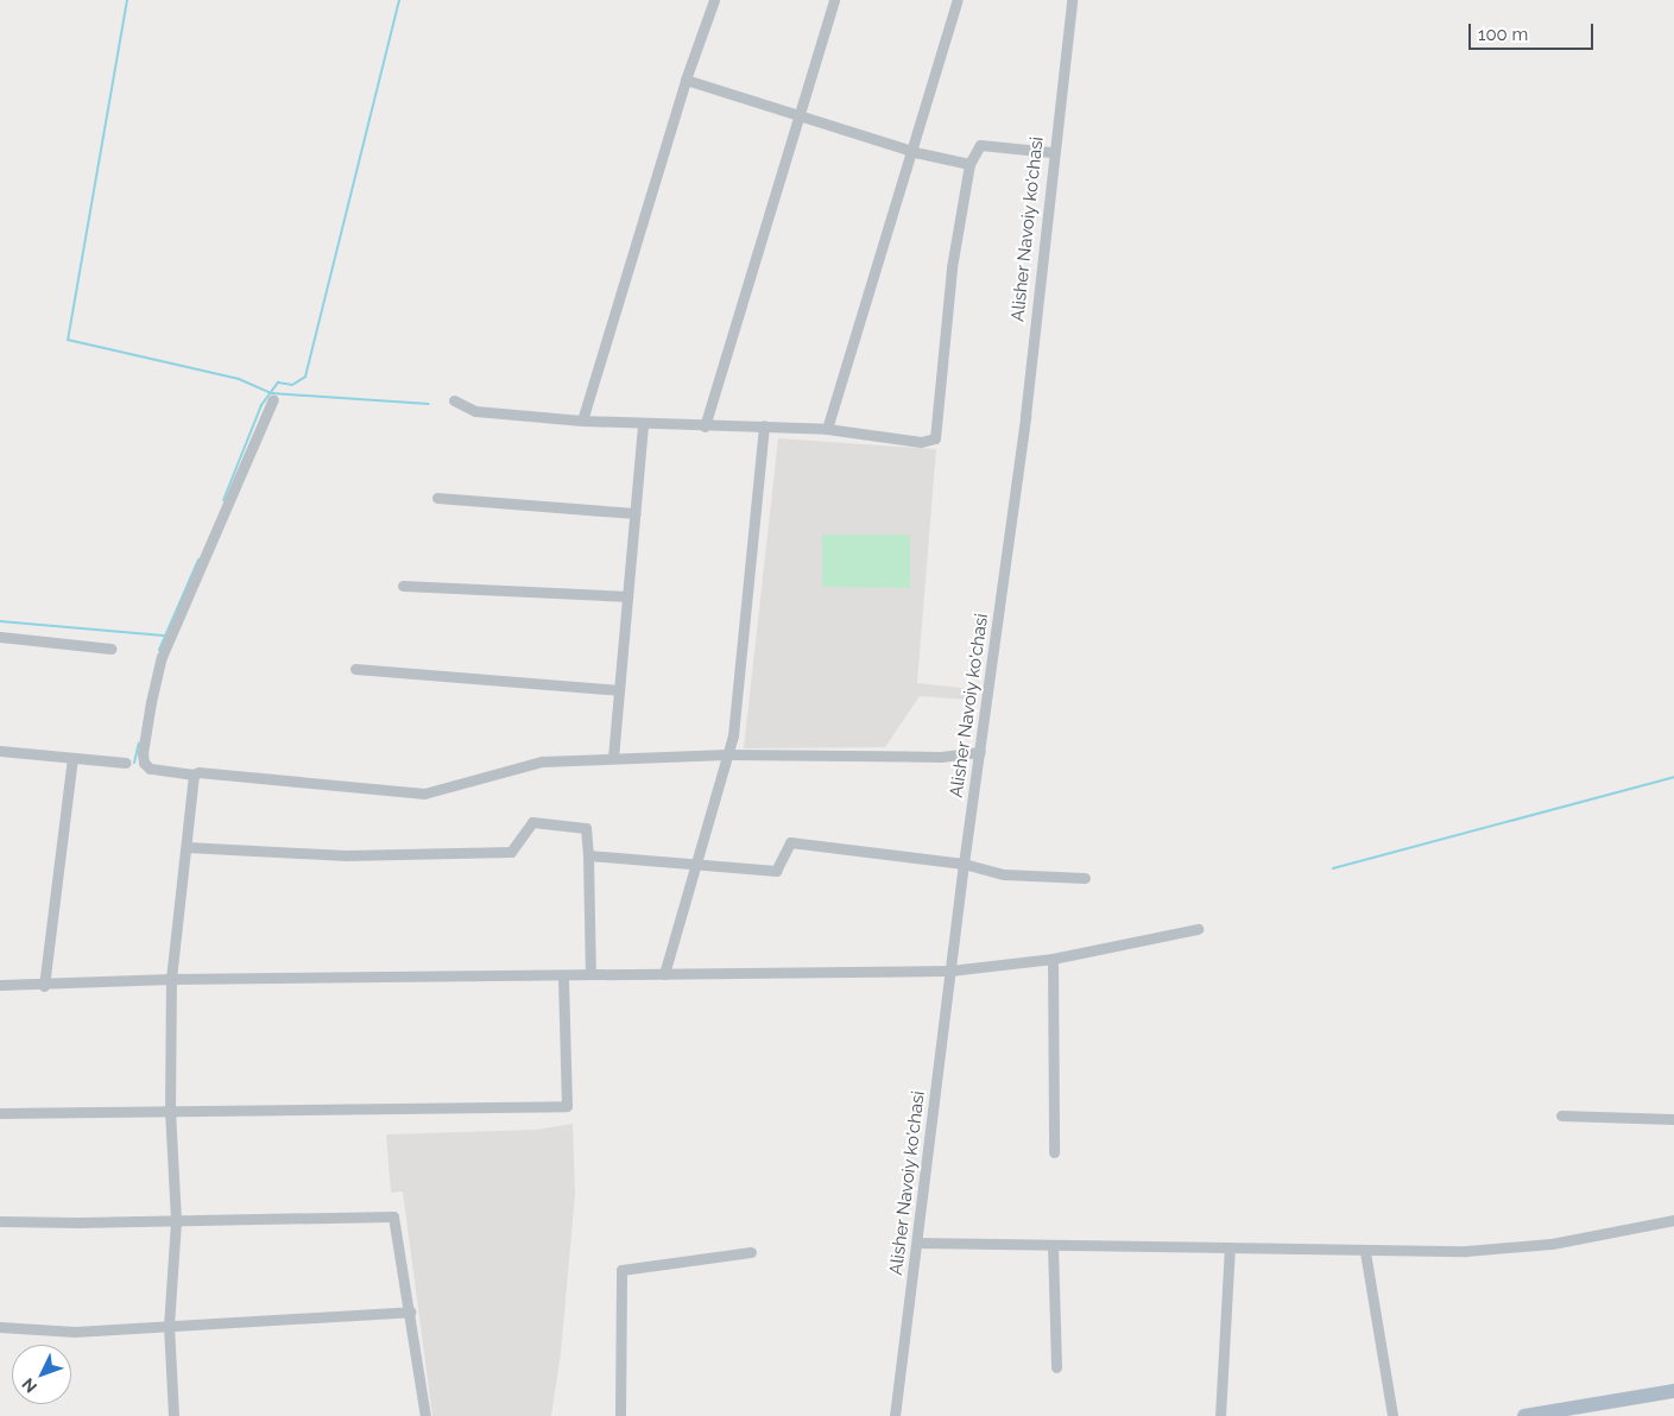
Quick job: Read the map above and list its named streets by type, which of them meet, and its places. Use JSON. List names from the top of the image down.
{
  "streets": {
    "street": ["Alisher Navoiy ko'chasi"]
  },
  "scale_bar": "100 m",
  "north": "bottom left"
}
